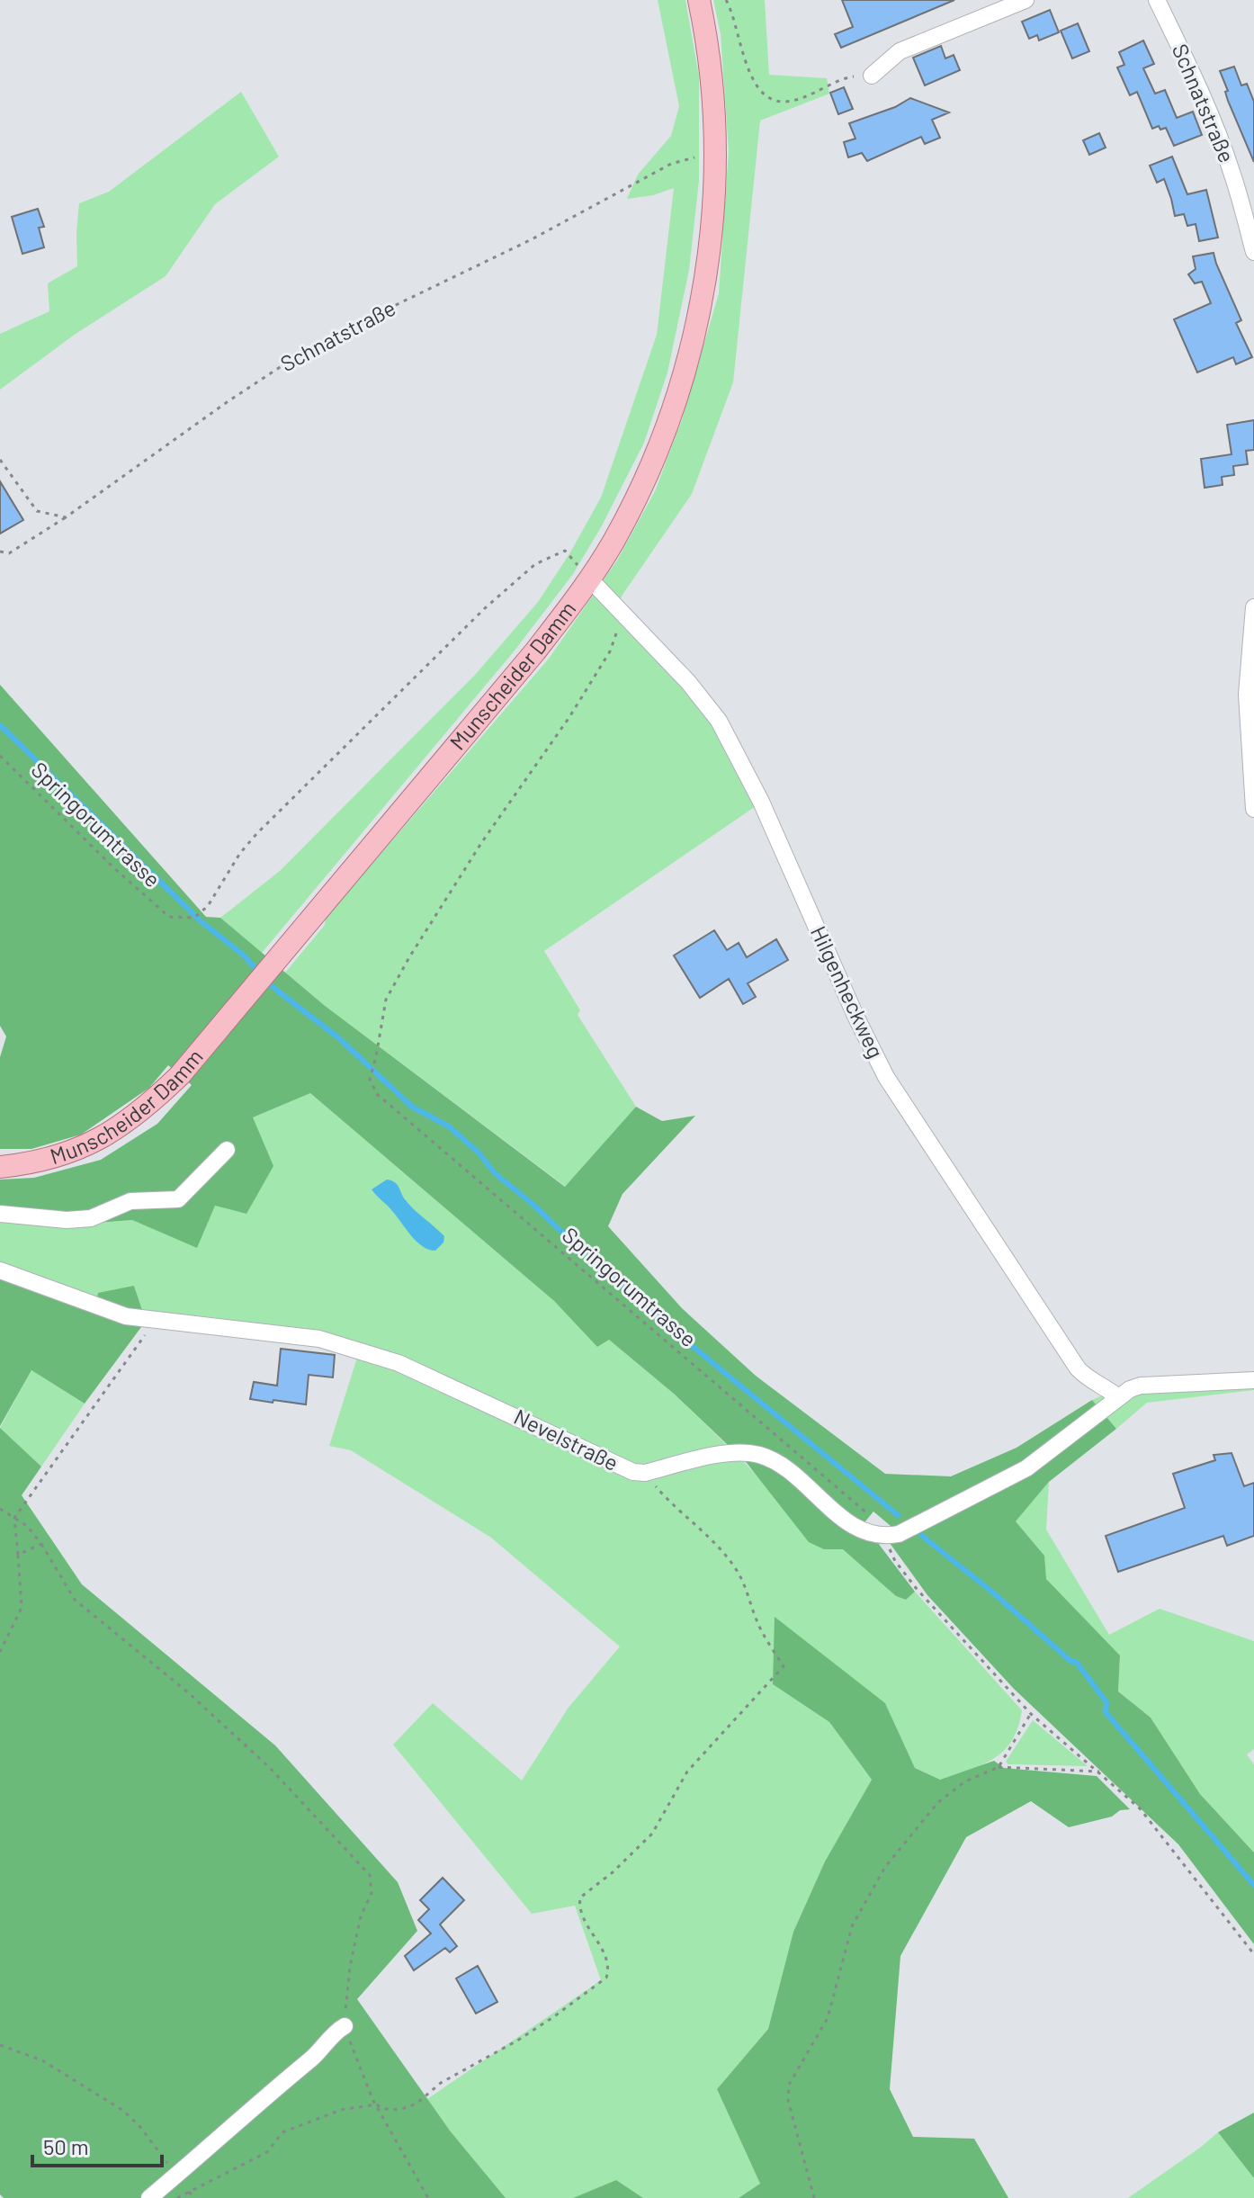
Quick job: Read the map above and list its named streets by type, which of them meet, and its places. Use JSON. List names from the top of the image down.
{
  "streets": {
    "main road": ["Munscheider Damm"],
    "street": ["Schnatstraße", "Hilgenheckweg", "Nevelstraße"],
    "path": ["Springorumtrasse"]
  },
  "crossings": [
    ["Schnatstraße", "Munscheider Damm"],
    ["Munscheider Damm", "Hilgenheckweg"],
    ["Springorumtrasse", "Hilgenheckweg"]
  ],
  "scale_bar": "50 m"
}
